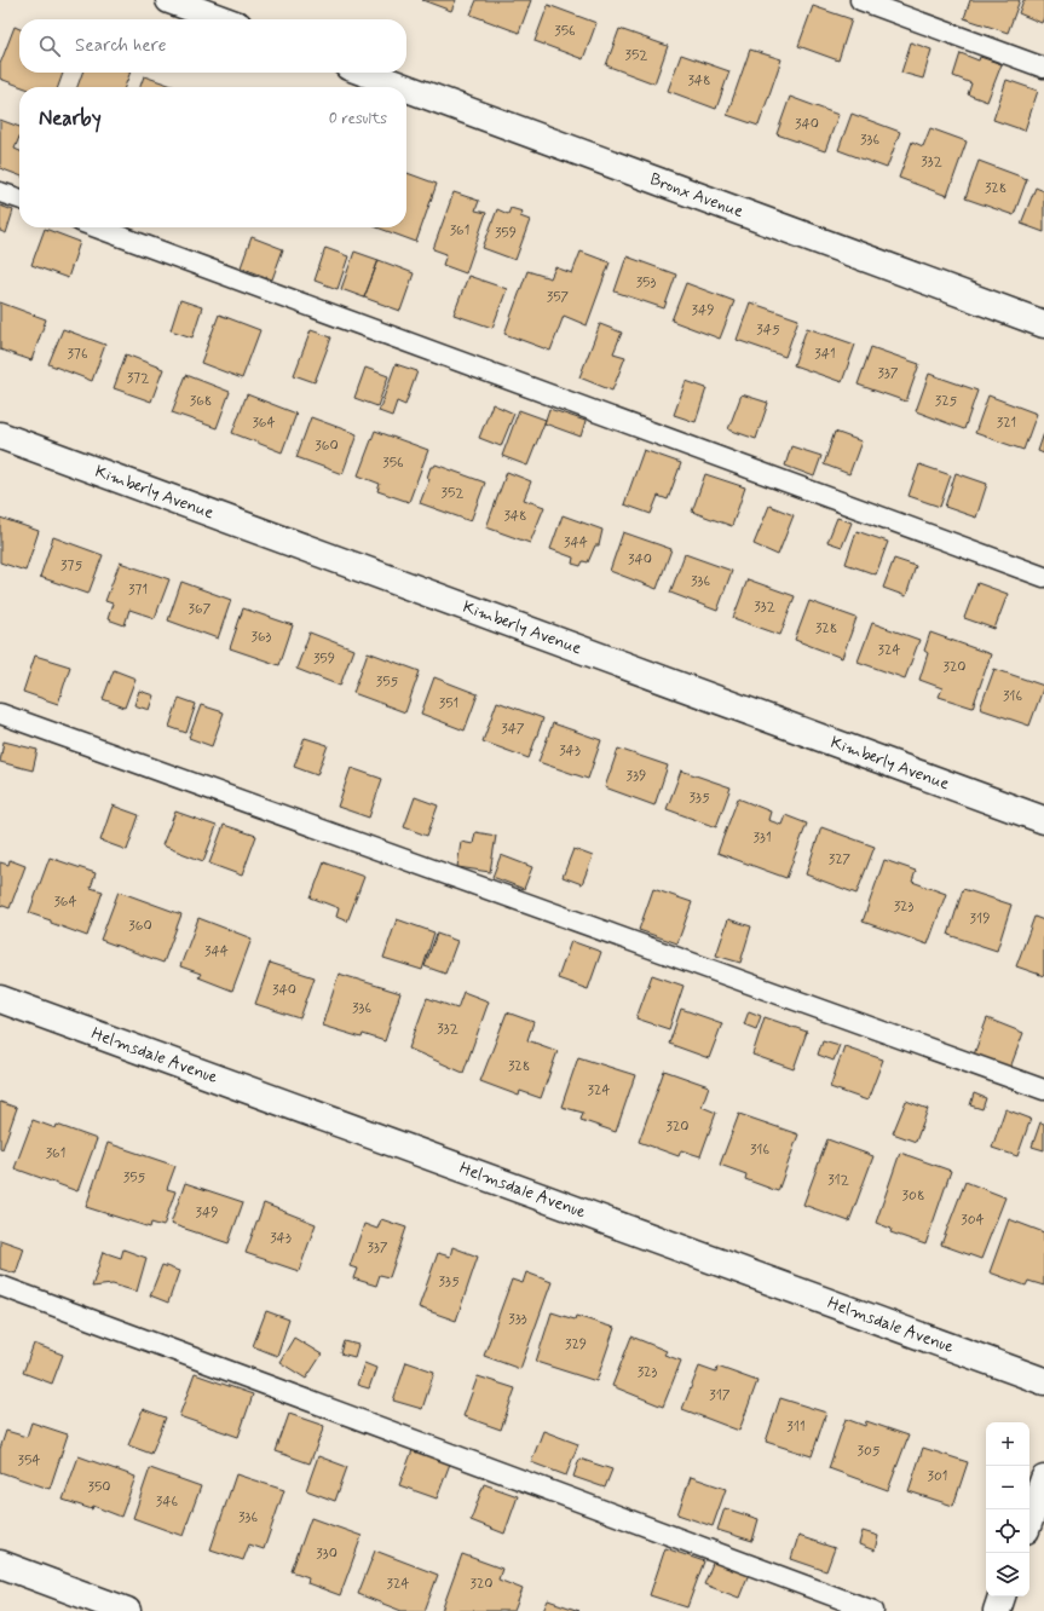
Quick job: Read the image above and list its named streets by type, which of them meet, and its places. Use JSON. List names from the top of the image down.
{
  "streets": {
    "street": ["Bronx Avenue", "Kimberly Avenue", "Helmsdale Avenue"]
  },
  "house_numbers": [
    "356",
    "352",
    "348",
    "340",
    "336",
    "332",
    "328",
    "361",
    "359",
    "353",
    "357",
    "349",
    "345",
    "376",
    "341",
    "337",
    "372",
    "368",
    "325",
    "364",
    "321",
    "360",
    "356",
    "352",
    "348",
    "344",
    "340",
    "375",
    "336",
    "371",
    "332",
    "367",
    "328",
    "363",
    "324",
    "359",
    "320",
    "355",
    "316",
    "351",
    "347",
    "343",
    "339",
    "335",
    "331",
    "327",
    "364",
    "323",
    "319",
    "360",
    "344",
    "340",
    "336",
    "332",
    "328",
    "324",
    "320",
    "316",
    "361",
    "355",
    "312",
    "308",
    "349",
    "304",
    "343",
    "337",
    "335",
    "333",
    "329",
    "323",
    "317",
    "311",
    "305",
    "354",
    "301",
    "350",
    "346",
    "336",
    "330",
    "324",
    "320"
  ],
  "page": {
    "search": "Search here",
    "heading": ["Nearby", "0 results"],
    "map_buttons": ["+", "−"]
  }
}
